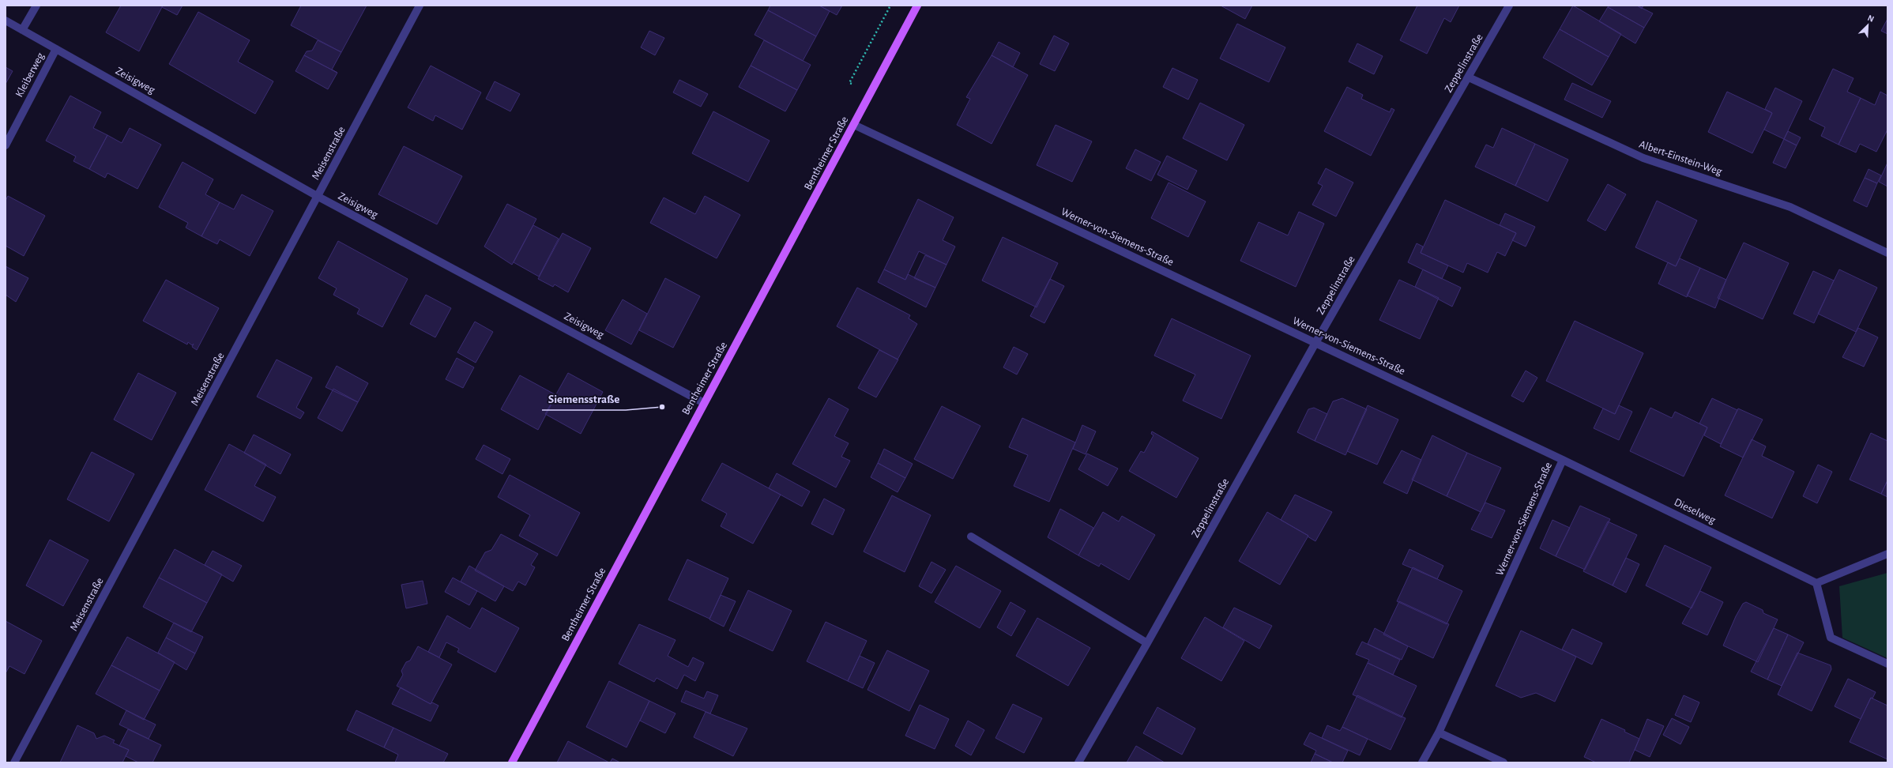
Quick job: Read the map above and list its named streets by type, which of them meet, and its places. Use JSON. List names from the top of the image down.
{
  "streets": {
    "main road": ["Bentheimer Straße"],
    "street": [
      "Zeppelinstraße",
      "Kleiberweg",
      "Zeisigweg",
      "Meisenstraße",
      "Albert-Einstein-Weg",
      "Werner-von-Siemens-Straße",
      "Dieselweg"
    ]
  },
  "crossings": [
    ["Zeppelinstraße", "Albert-Einstein-Weg"],
    ["Zeppelinstraße", "Werner-von-Siemens-Straße"],
    ["Kleiberweg", "Zeisigweg"],
    ["Zeisigweg", "Meisenstraße"],
    ["Zeisigweg", "Bentheimer Straße"],
    ["Bentheimer Straße", "Werner-von-Siemens-Straße"],
    ["Werner-von-Siemens-Straße", "Dieselweg"]
  ],
  "places": ["Siemensstraße"],
  "north": "top right"
}
